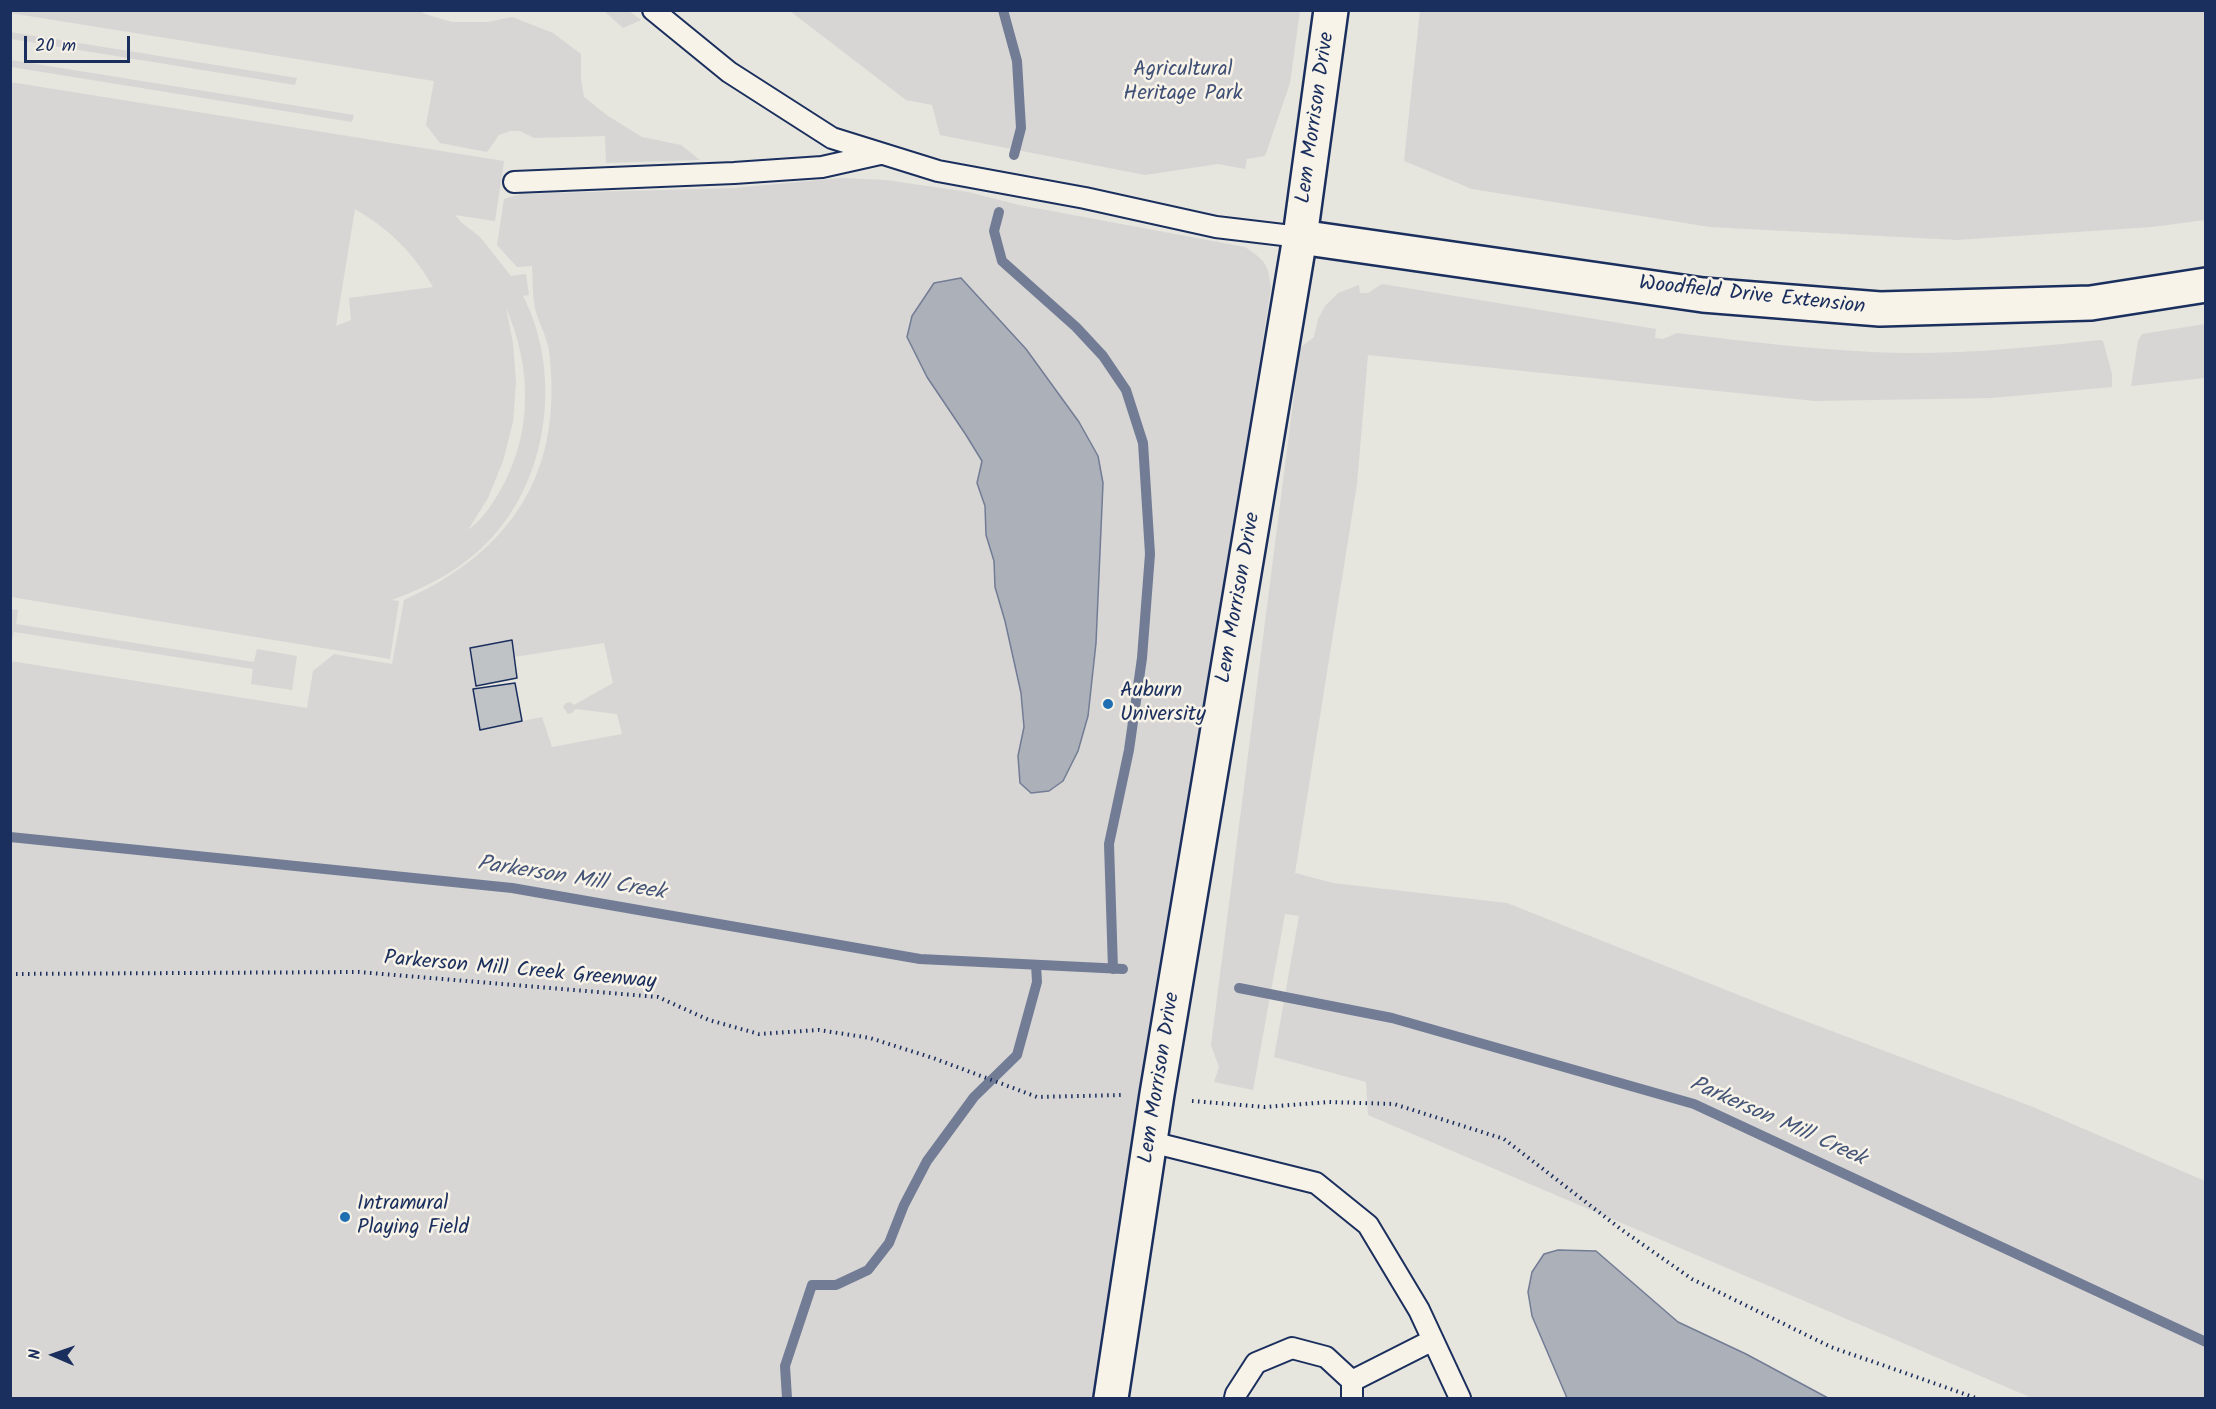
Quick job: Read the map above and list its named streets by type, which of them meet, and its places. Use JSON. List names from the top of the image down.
{
  "streets": {
    "street": ["Lem Morrison Drive", "Woodfield Drive Extension"],
    "path": ["Parkerson Mill Creek Greenway"]
  },
  "crossings": [
    ["Lem Morrison Drive", "Woodfield Drive Extension"],
    ["Lem Morrison Drive", "Parkerson Mill Creek Greenway"]
  ],
  "water": ["Parkerson Mill Creek"],
  "parks": ["Agricultural Heritage Park"],
  "places": ["Auburn University", "Intramural Playing Field"],
  "scale_bar": "20 m",
  "north": "left"
}
